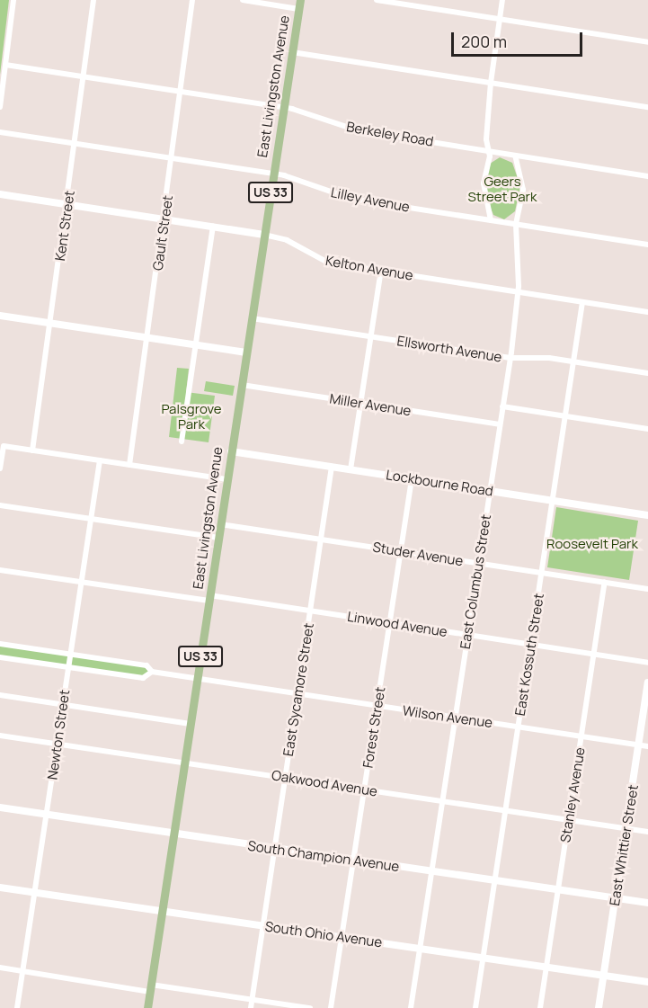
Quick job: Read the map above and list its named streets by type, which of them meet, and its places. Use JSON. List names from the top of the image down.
{
  "streets": {
    "main road": ["East Livingston Avenue", "US 33"],
    "street": [
      "Berkeley Road",
      "Lilley Avenue",
      "Kent Street",
      "Gault Street",
      "Kelton Avenue",
      "Ellsworth Avenue",
      "Miller Avenue",
      "Lockbourne Road",
      "Studer Avenue",
      "East Columbus Street",
      "Linwood Avenue",
      "East Kossuth Street",
      "East Sycamore Street",
      "Wilson Avenue",
      "Forest Street",
      "Newton Street",
      "Oakwood Avenue",
      "Stanley Avenue",
      "East Whittier Street",
      "South Champion Avenue",
      "South Ohio Avenue"
    ]
  },
  "crossings": [
    ["East Livingston Avenue", "Berkeley Road"],
    ["East Livingston Avenue", "Lilley Avenue"],
    ["East Livingston Avenue", "Kelton Avenue"],
    ["East Livingston Avenue", "Ellsworth Avenue"],
    ["East Livingston Avenue", "Miller Avenue"],
    ["East Livingston Avenue", "Lockbourne Road"],
    ["East Livingston Avenue", "Studer Avenue"],
    ["East Livingston Avenue", "Linwood Avenue"],
    ["East Livingston Avenue", "Wilson Avenue"],
    ["East Livingston Avenue", "Oakwood Avenue"],
    ["East Livingston Avenue", "South Champion Avenue"],
    ["East Livingston Avenue", "South Ohio Avenue"],
    ["Berkeley Road", "Kent Street"],
    ["Berkeley Road", "Gault Street"],
    ["Berkeley Road", "East Columbus Street"],
    ["Lilley Avenue", "Kent Street"],
    ["Lilley Avenue", "Gault Street"],
    ["Lilley Avenue", "East Columbus Street"],
    ["Kent Street", "Kelton Avenue"],
    ["Gault Street", "Kelton Avenue"],
    ["Kelton Avenue", "East Columbus Street"],
    ["Kelton Avenue", "East Kossuth Street"],
    ["Ellsworth Avenue", "East Columbus Street"],
    ["Ellsworth Avenue", "East Kossuth Street"],
    ["Miller Avenue", "East Columbus Street"],
    ["Lockbourne Road", "East Columbus Street"],
    ["Lockbourne Road", "East Kossuth Street"],
    ["Lockbourne Road", "East Sycamore Street"],
    ["Lockbourne Road", "Forest Street"],
    ["Studer Avenue", "East Columbus Street"],
    ["Studer Avenue", "East Kossuth Street"],
    ["Studer Avenue", "East Sycamore Street"],
    ["Studer Avenue", "Forest Street"],
    ["Studer Avenue", "Stanley Avenue"],
    ["East Columbus Street", "Linwood Avenue"],
    ["East Columbus Street", "Wilson Avenue"],
    ["East Columbus Street", "Oakwood Avenue"],
    ["East Columbus Street", "South Champion Avenue"],
    ["East Columbus Street", "South Ohio Avenue"],
    ["Linwood Avenue", "East Kossuth Street"],
    ["Linwood Avenue", "East Sycamore Street"],
    ["Linwood Avenue", "Forest Street"],
    ["Linwood Avenue", "Newton Street"],
    ["Linwood Avenue", "Stanley Avenue"],
    ["East Kossuth Street", "Wilson Avenue"],
    ["East Kossuth Street", "Oakwood Avenue"],
    ["East Kossuth Street", "South Champion Avenue"],
    ["East Kossuth Street", "South Ohio Avenue"],
    ["East Sycamore Street", "Wilson Avenue"],
    ["East Sycamore Street", "Oakwood Avenue"],
    ["East Sycamore Street", "South Champion Avenue"],
    ["East Sycamore Street", "South Ohio Avenue"],
    ["Wilson Avenue", "Forest Street"],
    ["Wilson Avenue", "Newton Street"],
    ["Wilson Avenue", "Stanley Avenue"],
    ["Wilson Avenue", "East Whittier Street"],
    ["Forest Street", "Oakwood Avenue"],
    ["Forest Street", "South Champion Avenue"],
    ["Forest Street", "South Ohio Avenue"],
    ["Newton Street", "Oakwood Avenue"],
    ["Newton Street", "South Champion Avenue"],
    ["Newton Street", "South Ohio Avenue"],
    ["Oakwood Avenue", "Stanley Avenue"],
    ["Oakwood Avenue", "East Whittier Street"],
    ["Stanley Avenue", "South Champion Avenue"],
    ["Stanley Avenue", "South Ohio Avenue"],
    ["East Whittier Street", "South Champion Avenue"],
    ["East Whittier Street", "South Ohio Avenue"]
  ],
  "parks": ["Geers Street Park", "Palsgrove Park", "Roosevelt Park"],
  "scale_bar": "200 m"
}
